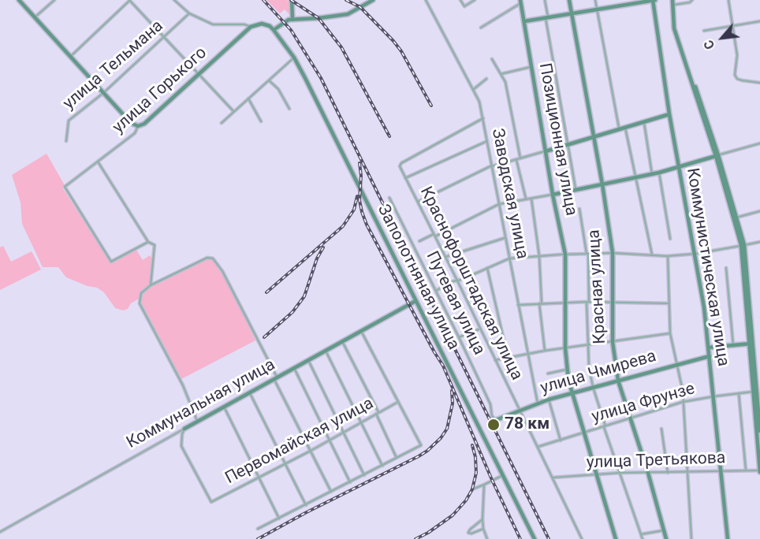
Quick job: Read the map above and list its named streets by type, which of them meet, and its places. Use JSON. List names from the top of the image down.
{
  "streets": {
    "street": [
      "улица Тельмана",
      "улица Горького",
      "Позиционная улица",
      "Заводская улица",
      "Коммунистическая улица",
      "Заполотняная улица",
      "Краснофорштадская улица",
      "Красная улица",
      "Путевая улица",
      "улица Чмирева",
      "улица Фрунзе",
      "Коммунальная улица",
      "Первомайская улица",
      "улица Третьякова"
    ]
  },
  "crossings": [
    ["Позиционная улица", "улица Чмирева"],
    ["Позиционная улица", "улица Фрунзе"],
    ["Позиционная улица", "улица Третьякова"],
    ["Заводская улица", "Краснофорштадская улица"],
    ["Заводская улица", "улица Чмирева"],
    ["Коммунистическая улица", "улица Чмирева"],
    ["Коммунистическая улица", "улица Фрунзе"],
    ["Коммунистическая улица", "улица Третьякова"],
    ["Заполотняная улица", "Коммунальная улица"],
    ["Краснофорштадская улица", "улица Чмирева"],
    ["Краснофорштадская улица", "улица Фрунзе"],
    ["Краснофорштадская улица", "улица Третьякова"],
    ["Красная улица", "улица Чмирева"],
    ["Красная улица", "улица Фрунзе"],
    ["Красная улица", "улица Третьякова"],
    ["Путевая улица", "улица Чмирева"],
    ["Коммунальная улица", "Первомайская улица"]
  ],
  "places": ["78 км"],
  "north": "bottom left"
}
